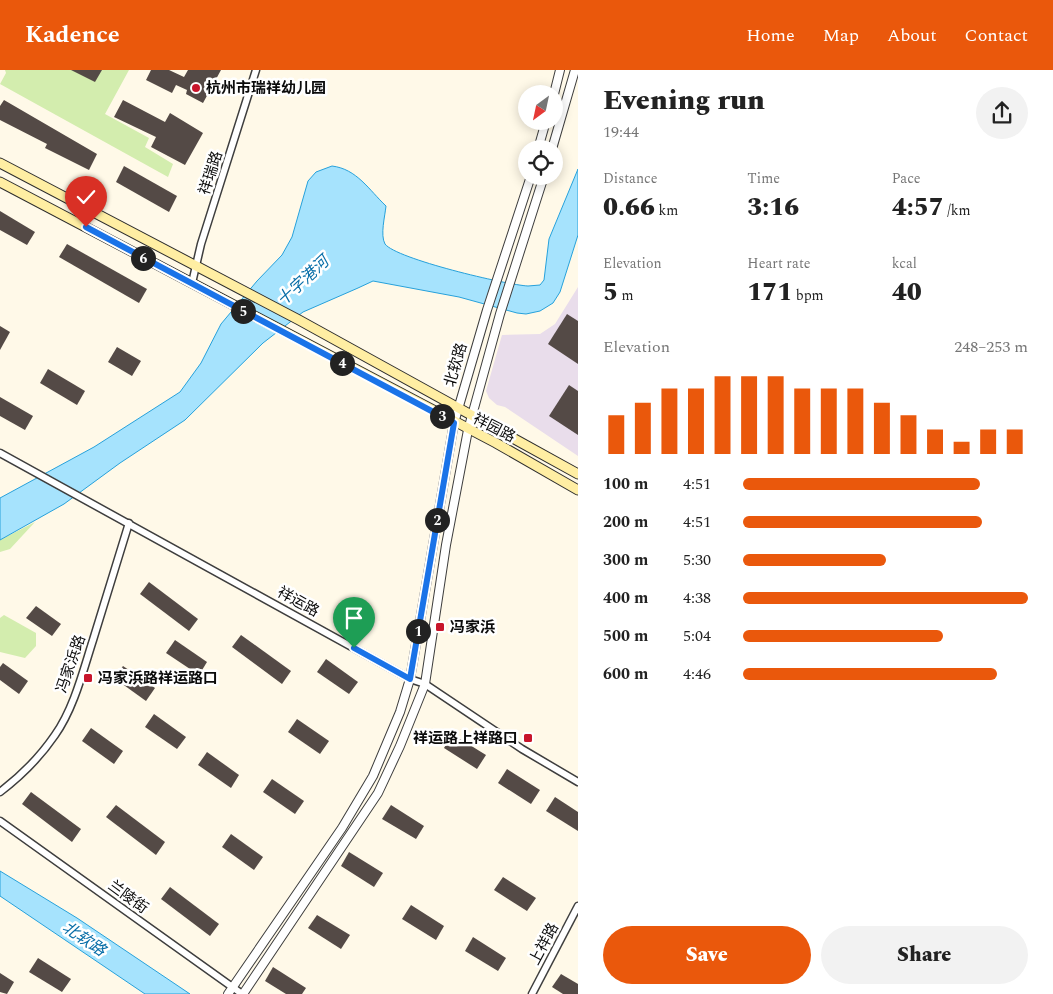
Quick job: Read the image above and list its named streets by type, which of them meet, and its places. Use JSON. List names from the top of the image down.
{
  "streets": {
    "main road": ["祥园路"],
    "street": [
      "祥瑞路",
      "北软路",
      "祥运路",
      "冯家浜路",
      "兰陵街",
      "上祥路"
    ]
  },
  "crossings": [
    ["祥瑞路", "祥园路"],
    ["北软路", "祥园路"],
    ["北软路", "祥运路"],
    ["北软路", "兰陵街"],
    ["祥运路", "冯家浜路"]
  ],
  "water": ["十字港河", "北软路"],
  "places": {
    "other": ["杭州市瑞祥幼儿园"],
    "transit": ["冯家浜", "冯家浜路祥运路口", "祥运路上祥路口"]
  },
  "north": "bottom left",
  "page": {
    "header": "Kadence",
    "nav": [
      "Home",
      "Map",
      "About",
      "Contact"
    ],
    "heading": ["Evening run", "19:44"],
    "stats": [
      ["Distance", "0.66 km"],
      ["Time", "3:16"],
      ["Pace", "4:57 /km"],
      ["Elevation", "5 m"],
      ["Heart rate", "171 bpm"],
      ["kcal", "40"]
    ],
    "pins": [
      "6",
      "5",
      "4",
      "3",
      "2",
      "1"
    ],
    "chart": ["Elevation", "248–253 m"],
    "list": [
      {
        "name": "100 m",
        "note": "4:51"
      },
      {
        "name": "200 m",
        "note": "4:51"
      },
      {
        "name": "300 m",
        "note": "5:30"
      },
      {
        "name": "400 m",
        "note": "4:38"
      },
      {
        "name": "500 m",
        "note": "5:04"
      },
      {
        "name": "600 m",
        "note": "4:46"
      }
    ],
    "buttons": ["Save", "Share"]
  }
}
